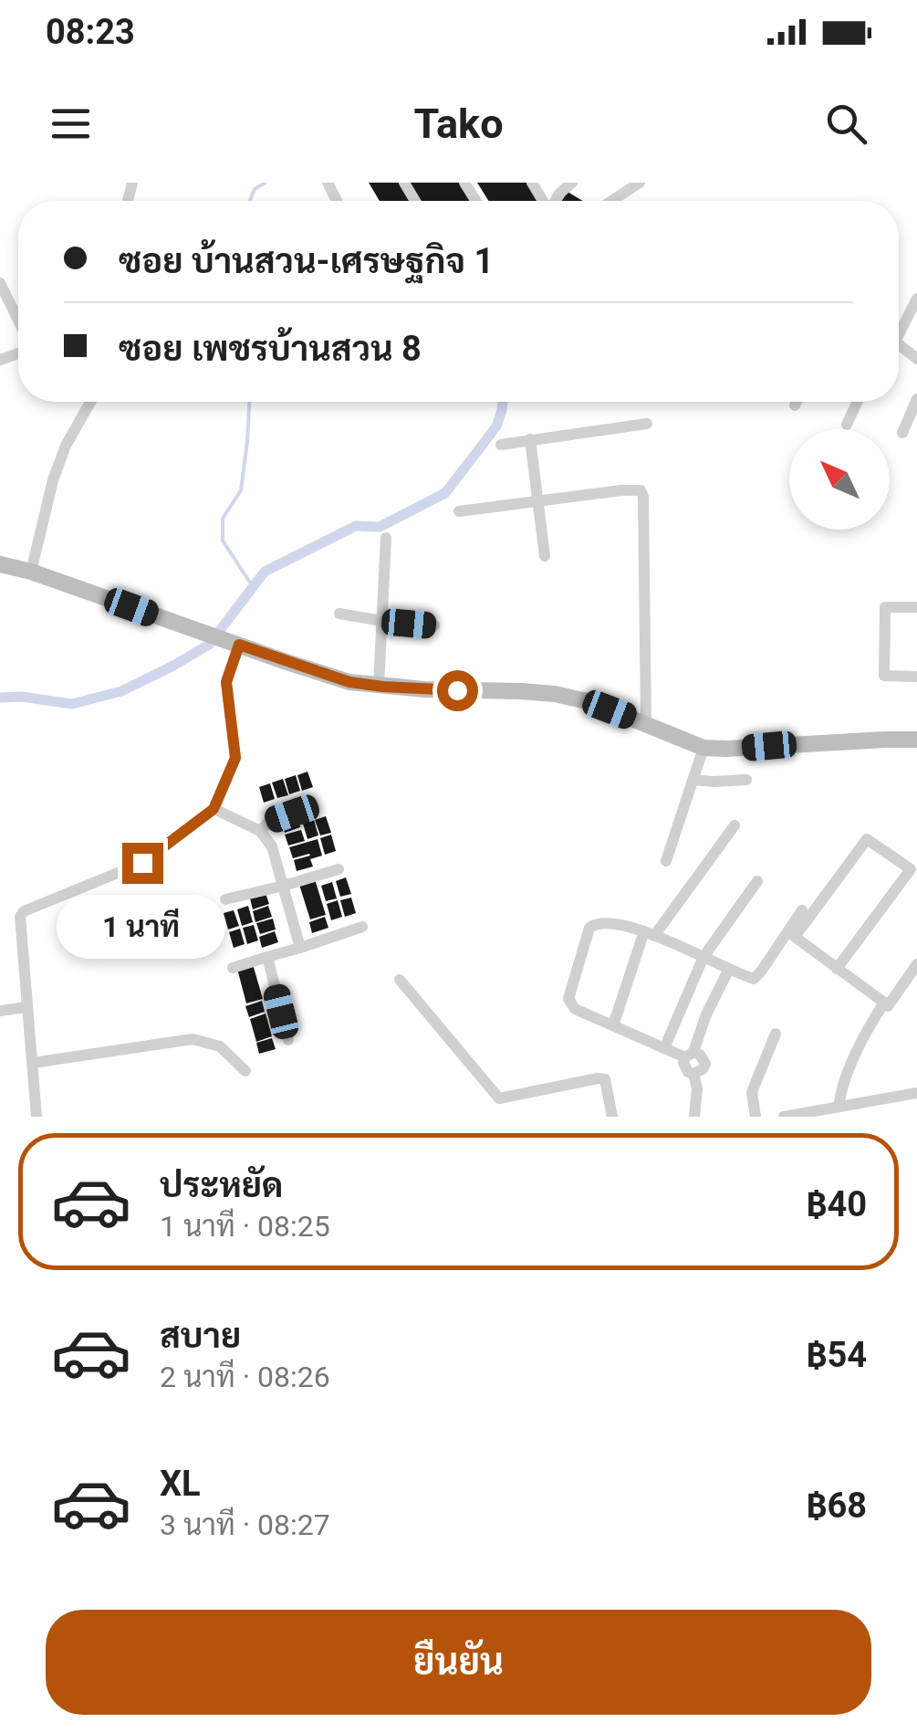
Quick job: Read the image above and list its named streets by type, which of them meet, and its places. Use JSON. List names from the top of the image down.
{
  "north": "top left",
  "page": {
    "status": "08:23",
    "header": "Tako",
    "banner": ["ซอย บ้านสวน-เศรษฐกิจ 1", "ซอย เพชรบ้านสวน 8"],
    "bubble": "1 นาที",
    "list": [
      {
        "name": "ประหยัด",
        "note": "1 นาที · 08:25",
        "value": "฿40"
      },
      {
        "name": "สบาย",
        "note": "2 นาที · 08:26",
        "value": "฿54"
      },
      {
        "name": "XL",
        "note": "3 นาที · 08:27",
        "value": "฿68"
      }
    ],
    "buttons": "ยืนยัน"
  }
}
